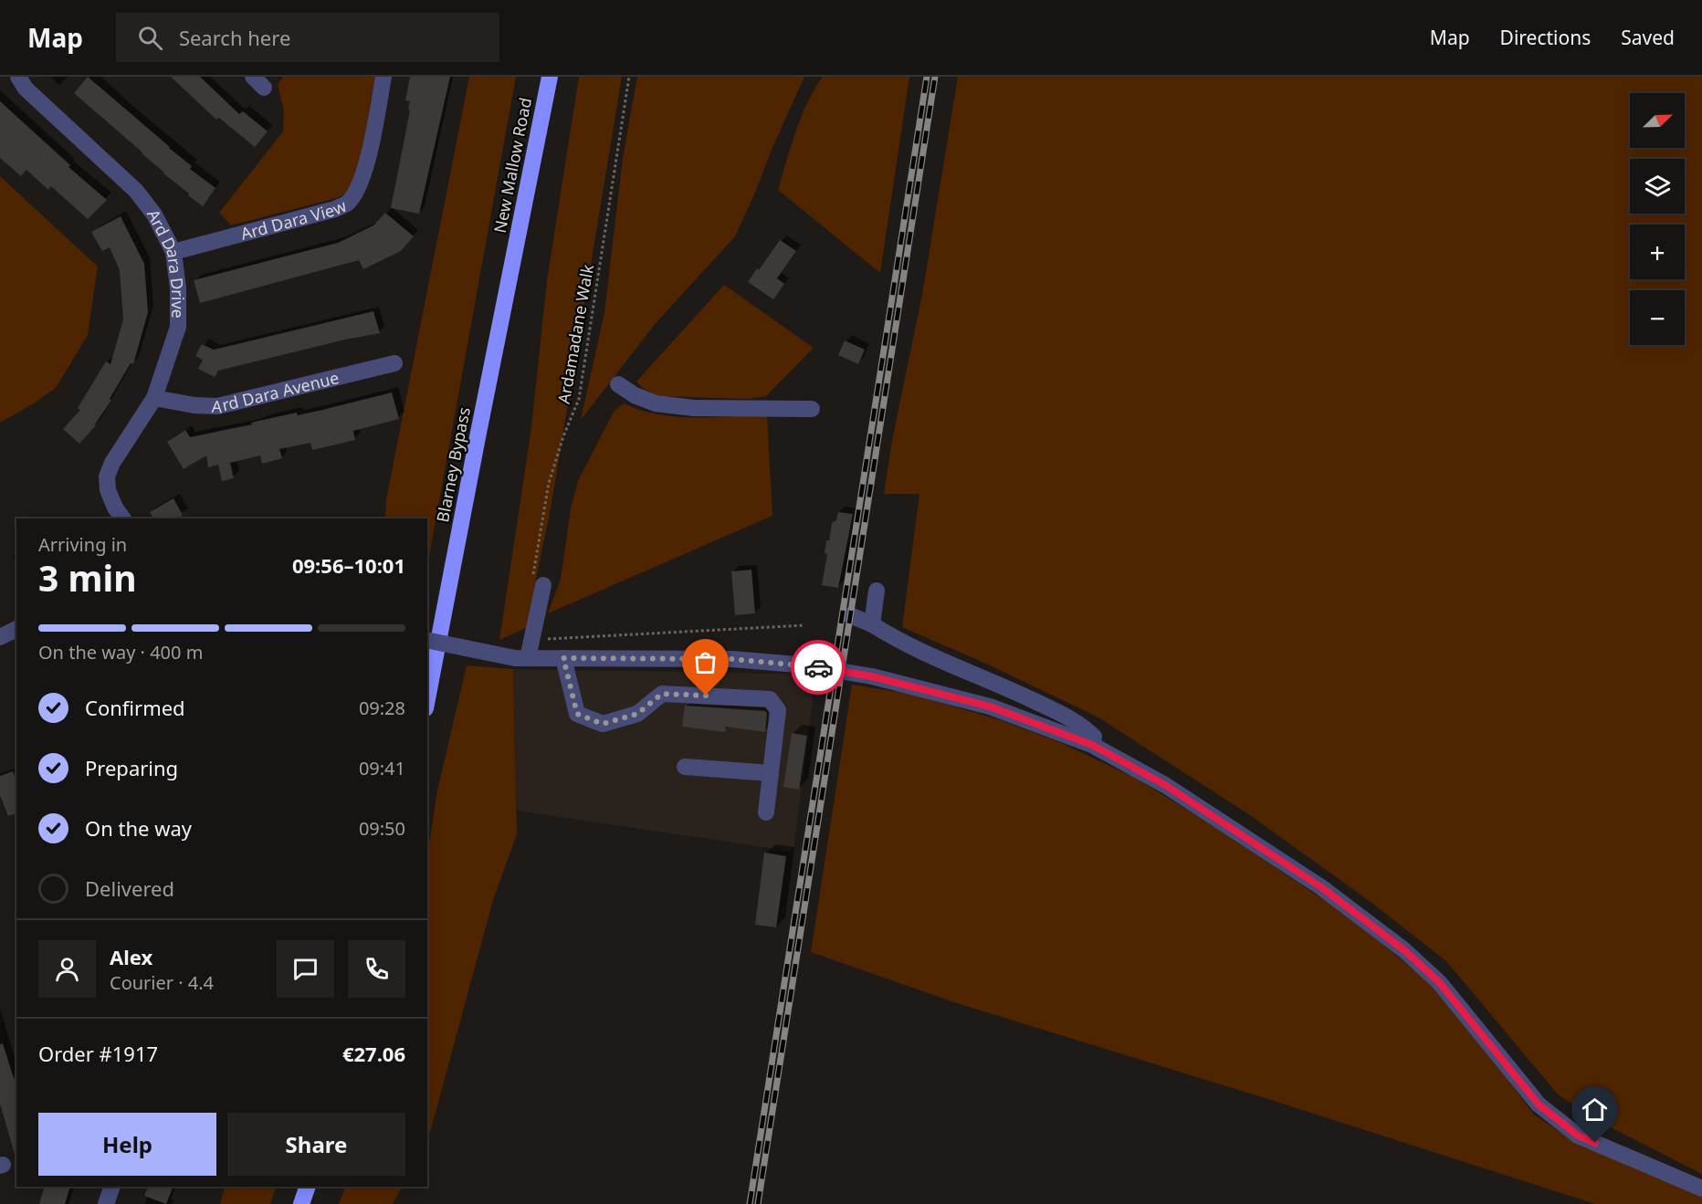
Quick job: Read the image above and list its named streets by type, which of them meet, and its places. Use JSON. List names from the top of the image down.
{
  "streets": {
    "highway": ["New Mallow Road", "Blarney Bypass"],
    "street": ["Ard Dara View", "Ard Dara Drive", "Ard Dara Avenue"],
    "path": ["Ardamadane Walk"]
  },
  "crossings": [
    ["New Mallow Road", "Blarney Bypass"],
    ["Ard Dara View", "Ard Dara Drive"],
    ["Ard Dara Drive", "Ard Dara Avenue"]
  ],
  "north": "top right",
  "page": {
    "header": "Map",
    "search": "Search here",
    "nav": ["Map", "Directions", "Saved"],
    "map_buttons": ["+", "−"],
    "heading": ["3 min", "Arriving in", "09:56–10:01"],
    "panel": [
      "Alex",
      "Courier · 4.4",
      "Order #1917",
      "€27.06"
    ],
    "bar": "On the way · 400 m",
    "list": [
      ["Confirmed", "09:28"],
      ["Preparing", "09:41"],
      ["On the way", "09:50"],
      "Delivered"
    ],
    "buttons": ["Help", "Share"]
  }
}
